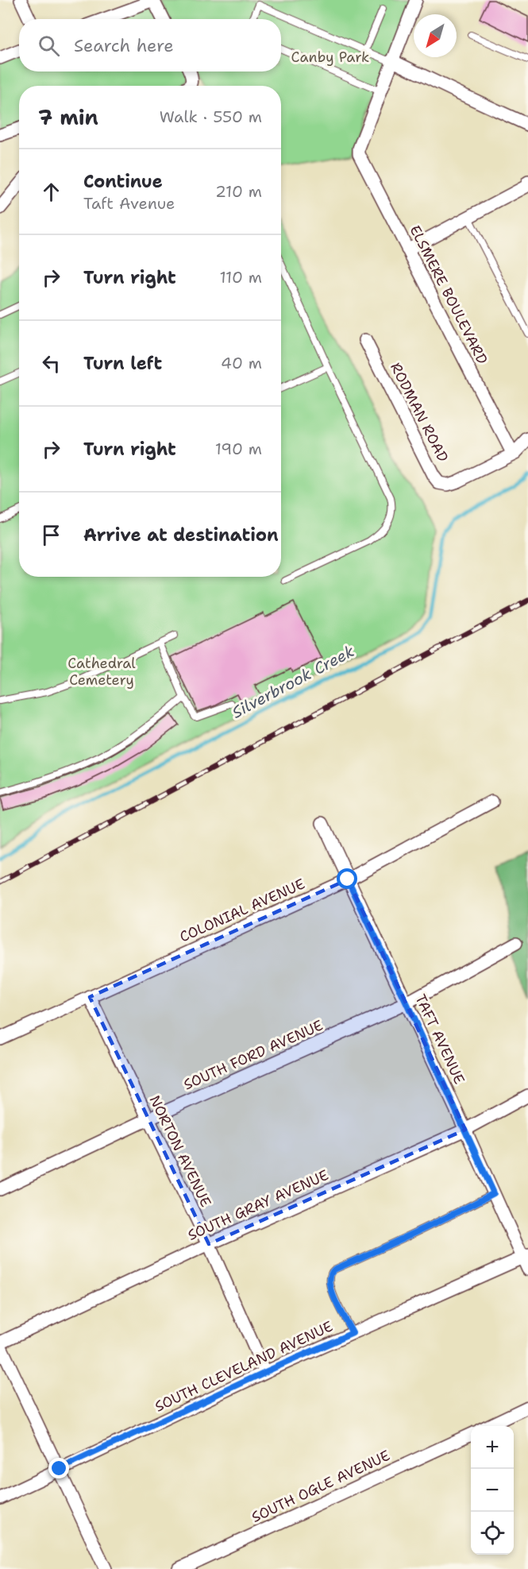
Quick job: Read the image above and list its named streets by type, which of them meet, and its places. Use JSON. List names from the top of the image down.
{
  "streets": {
    "street": [
      "ELSMERE BOULEVARD",
      "RODMAN ROAD",
      "COLONIAL AVENUE",
      "TAFT AVENUE",
      "SOUTH FORD AVENUE",
      "NORTON AVENUE",
      "SOUTH GRAY AVENUE",
      "SOUTH CLEVELAND AVENUE",
      "SOUTH OGLE AVENUE"
    ]
  },
  "crossings": [
    ["ELSMERE BOULEVARD", "RODMAN ROAD"],
    ["COLONIAL AVENUE", "TAFT AVENUE"],
    ["COLONIAL AVENUE", "NORTON AVENUE"],
    ["TAFT AVENUE", "SOUTH FORD AVENUE"],
    ["TAFT AVENUE", "SOUTH GRAY AVENUE"],
    ["TAFT AVENUE", "SOUTH CLEVELAND AVENUE"],
    ["SOUTH FORD AVENUE", "NORTON AVENUE"],
    ["NORTON AVENUE", "SOUTH GRAY AVENUE"],
    ["NORTON AVENUE", "SOUTH CLEVELAND AVENUE"]
  ],
  "water": ["Silverbrook Creek"],
  "parks": ["Canby Park", "Cathedral Cemetery"],
  "north": "bottom left",
  "page": {
    "search": "Search here",
    "heading": ["7 min", "Walk · 550 m"],
    "list": [
      ["Continue", "Taft Avenue", "210 m"],
      ["Turn right", "110 m"],
      ["Turn left", "40 m"],
      ["Turn right", "190 m"],
      "Arrive at destination"
    ],
    "map_buttons": ["+", "−"]
  }
}
